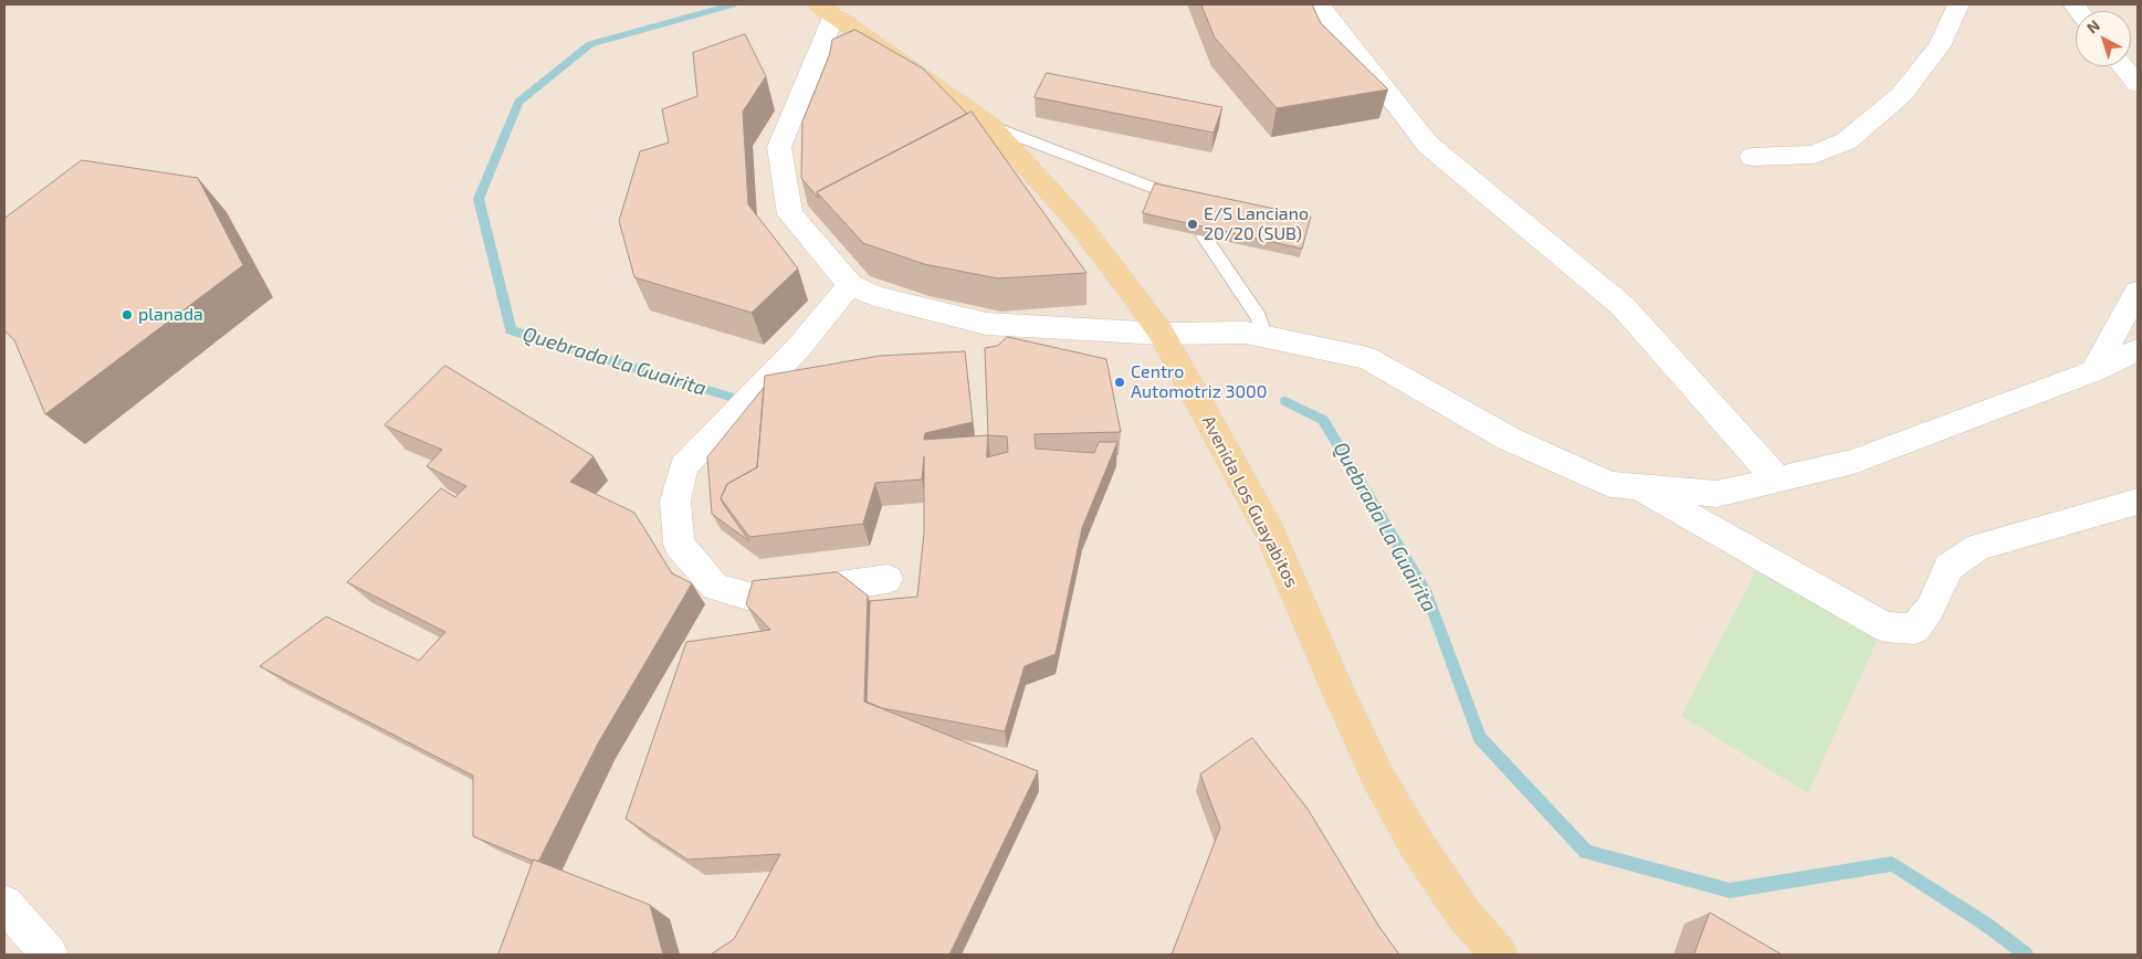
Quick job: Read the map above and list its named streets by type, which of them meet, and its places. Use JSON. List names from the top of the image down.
{
  "streets": {
    "main road": ["Avenida Los Guayabitos"]
  },
  "water": ["Quebrada La Guairita"],
  "places": ["E/S Lanciano 20/20 (SUB)", "planada", "Centro Automotriz 3000"],
  "north": "top left"
}
